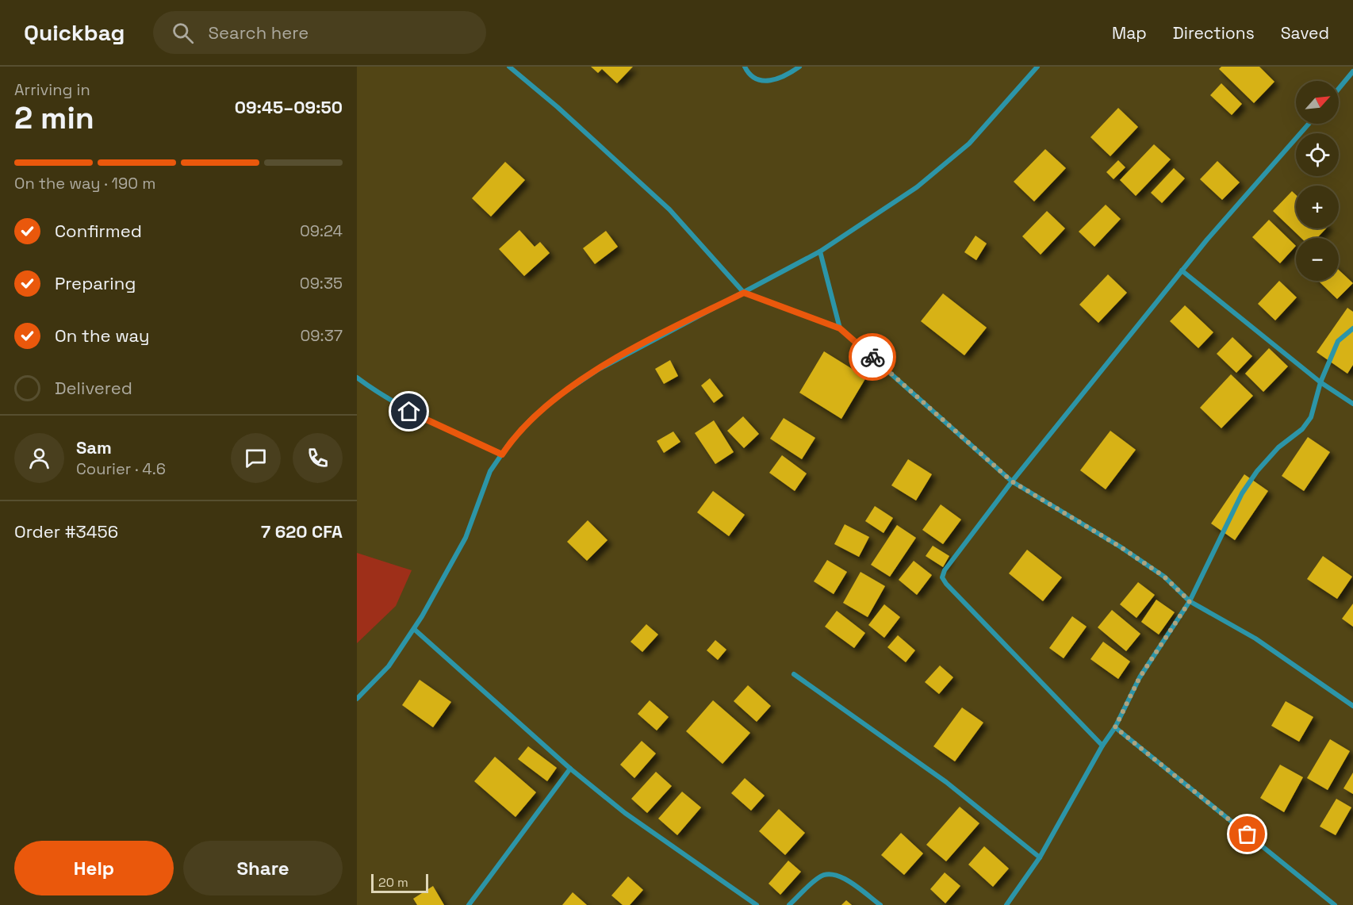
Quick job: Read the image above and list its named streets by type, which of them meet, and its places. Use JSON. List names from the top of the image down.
{
  "scale_bar": "20 m",
  "north": "top right",
  "page": {
    "header": "Quickbag",
    "search": "Search here",
    "nav": ["Map", "Directions", "Saved"],
    "heading": ["2 min", "Arriving in", "09:45–09:50"],
    "panel": [
      "Sam",
      "Courier · 4.6",
      "Order #3456",
      "7 620 CFA"
    ],
    "map_buttons": ["+", "−"],
    "bar": "On the way · 190 m",
    "list": [
      ["Confirmed", "09:24"],
      ["Preparing", "09:35"],
      ["On the way", "09:37"],
      "Delivered"
    ],
    "buttons": ["Help", "Share"],
    "scale": "20 m"
  }
}
